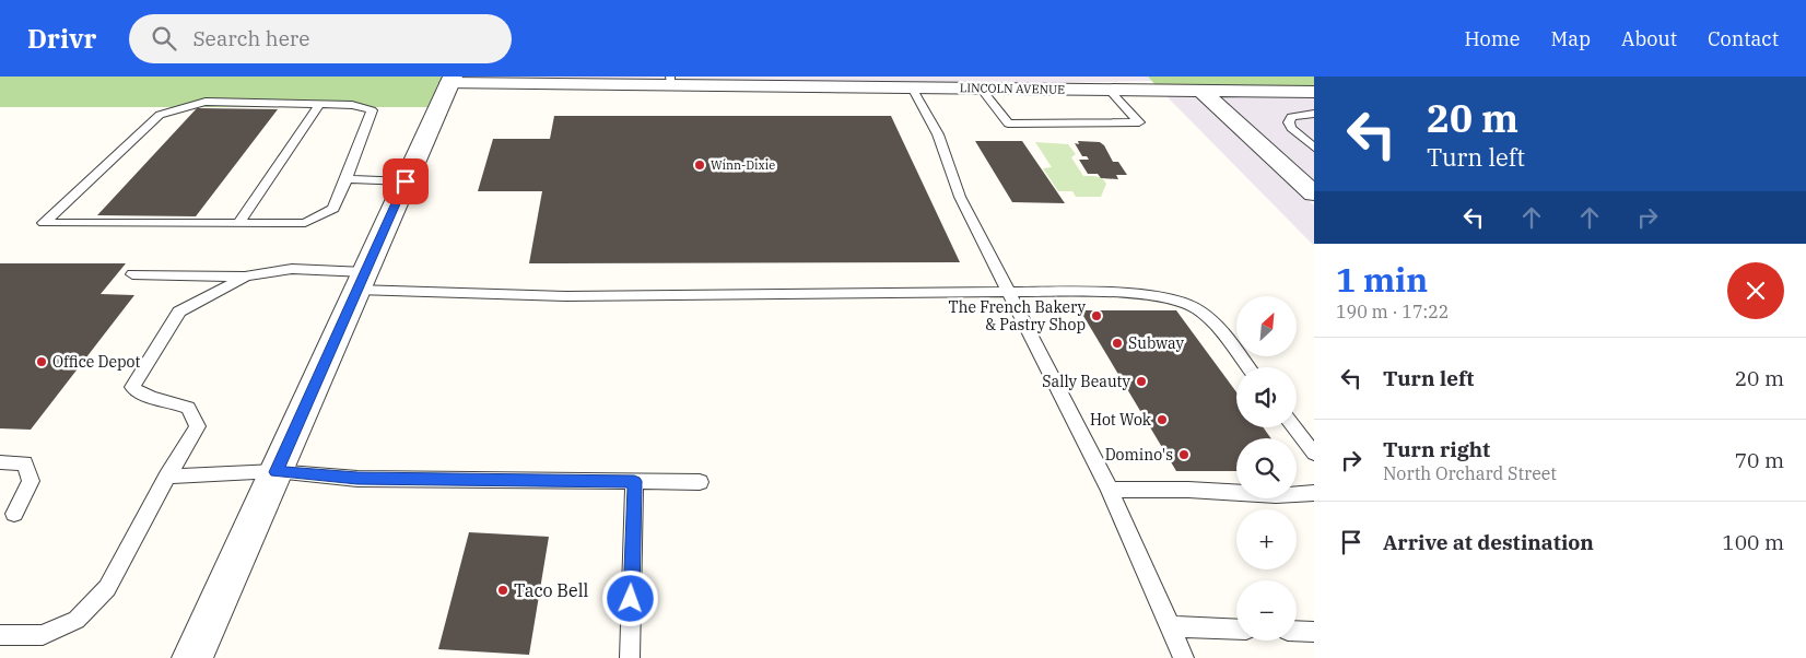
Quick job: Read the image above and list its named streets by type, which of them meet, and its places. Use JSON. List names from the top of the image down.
{
  "streets": {
    "street": ["LINCOLN AVENUE"]
  },
  "places": [
    "Winn-Dixie",
    "The French Bakery & Pastry Shop",
    "Subway",
    "Office Depot",
    "Sally Beauty",
    "Hot Wok",
    "Domino's",
    "Taco Bell"
  ],
  "north": "top right",
  "page": {
    "header": "Drivr",
    "search": "Search here",
    "nav": [
      "Home",
      "Map",
      "About",
      "Contact"
    ],
    "turn": ["20 m", "Turn left"],
    "heading": ["1 min", "190 m · 17:22"],
    "map_buttons": ["+", "−"],
    "list": [
      {
        "name": "Turn left",
        "value": "20 m"
      },
      {
        "name": "Turn right",
        "note": "North Orchard Street",
        "value": "70 m"
      },
      {
        "name": "Arrive at destination",
        "value": "100 m"
      }
    ]
  }
}
